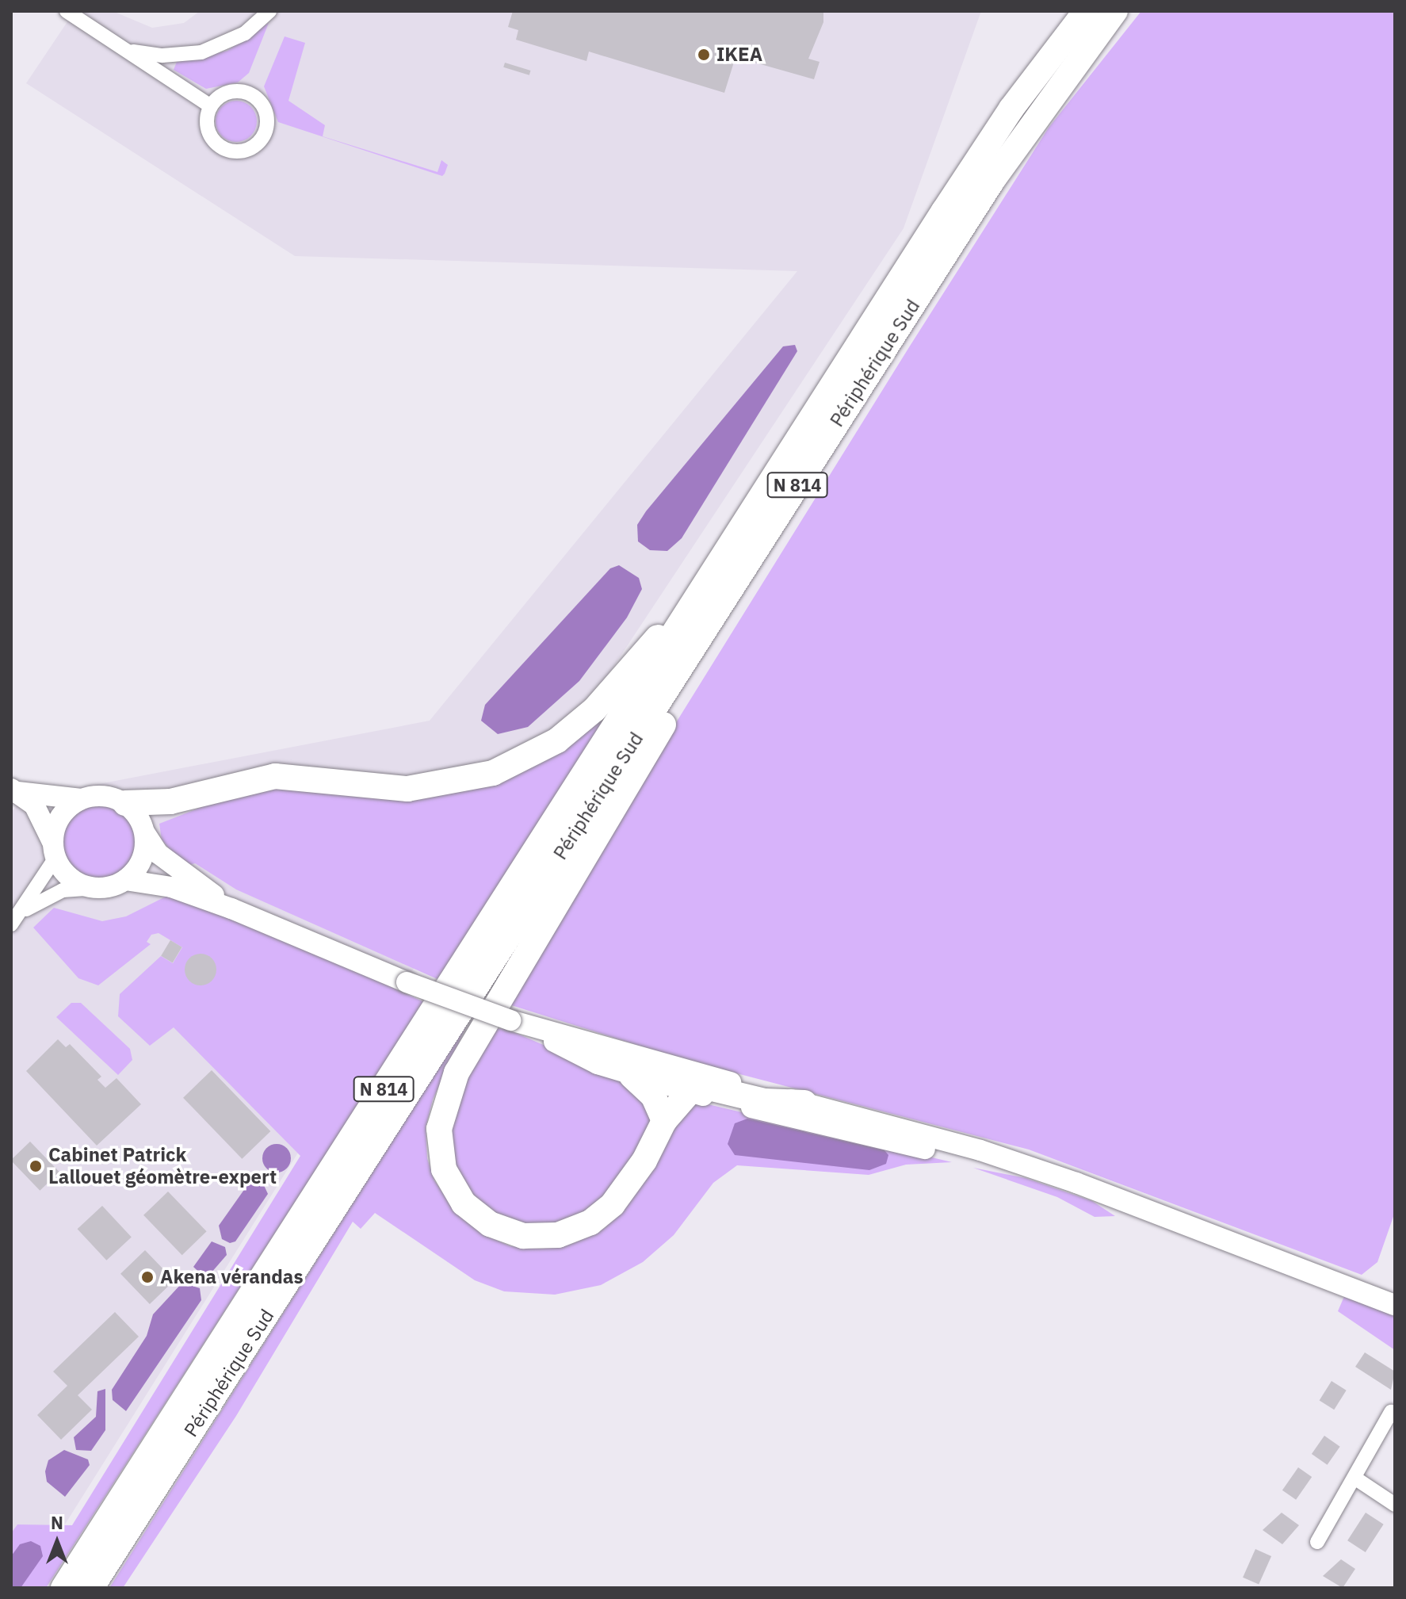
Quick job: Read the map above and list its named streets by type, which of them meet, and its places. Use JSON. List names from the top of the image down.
{
  "streets": {
    "highway": ["Périphérique Sud", "N 814"]
  },
  "crossings": [
    ["Périphérique Sud", "N 814"]
  ],
  "places": ["IKEA", "Cabinet Patrick Lallouet géomètre-expert", "Akena vérandas"],
  "north": "top"
}
